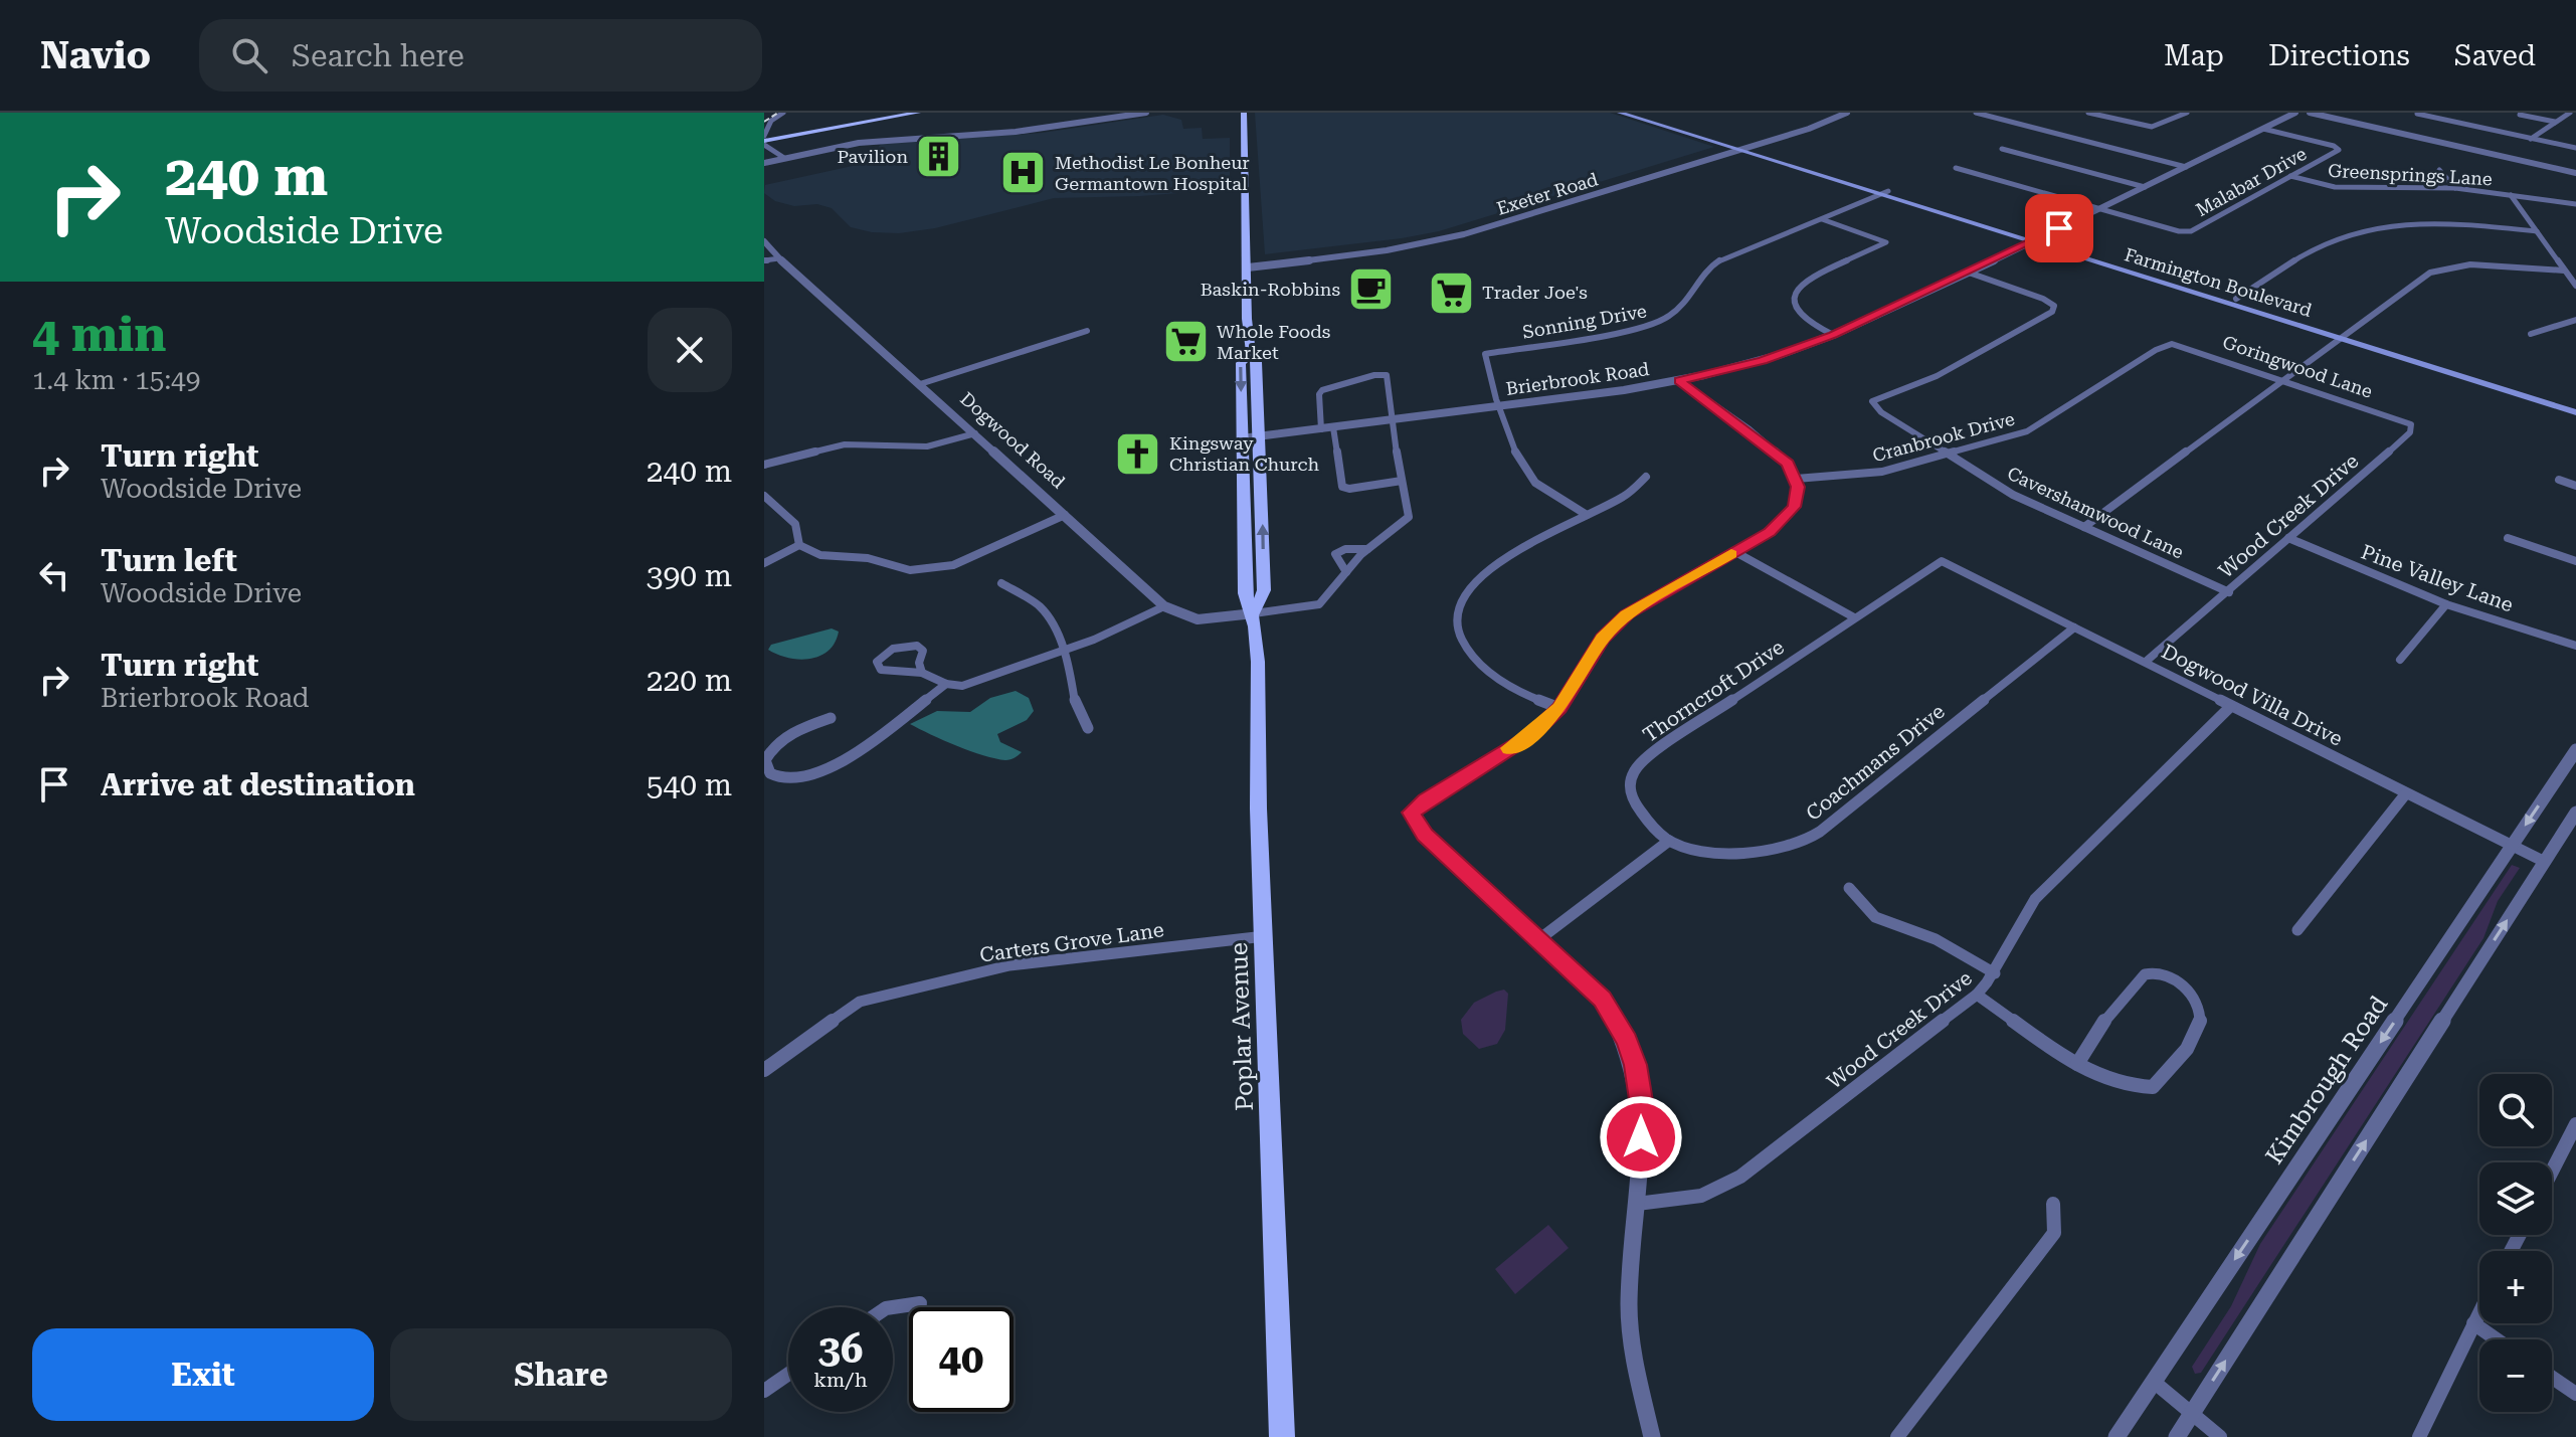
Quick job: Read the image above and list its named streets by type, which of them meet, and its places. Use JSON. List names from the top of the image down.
{
  "streets": {
    "main road": ["Farmington Boulevard", "Poplar Avenue"],
    "street": [
      "Greensprings Lane",
      "Malabar Drive",
      "Exeter Road",
      "Sonning Drive",
      "Goringwood Lane",
      "Brierbrook Road",
      "Cranbrook Drive",
      "Dogwood Road",
      "Cavershamwood Lane",
      "Wood Creek Drive",
      "Pine Valley Lane",
      "Thorncroft Drive",
      "Dogwood Villa Drive",
      "Coachmans Drive",
      "Carters Grove Lane",
      "Kimbrough Road"
    ]
  },
  "crossings": [
    ["Greensprings Lane", "Malabar Drive"],
    ["Malabar Drive", "Brierbrook Road"],
    ["Exeter Road", "Farmington Boulevard"],
    ["Exeter Road", "Poplar Avenue"],
    ["Farmington Boulevard", "Sonning Drive"],
    ["Farmington Boulevard", "Brierbrook Road"],
    ["Sonning Drive", "Brierbrook Road"],
    ["Goringwood Lane", "Cranbrook Drive"],
    ["Goringwood Lane", "Wood Creek Drive"],
    ["Brierbrook Road", "Cavershamwood Lane"],
    ["Brierbrook Road", "Poplar Avenue"],
    ["Cranbrook Drive", "Cavershamwood Lane"],
    ["Dogwood Road", "Poplar Avenue"],
    ["Cavershamwood Lane", "Wood Creek Drive"],
    ["Wood Creek Drive", "Pine Valley Lane"],
    ["Wood Creek Drive", "Dogwood Villa Drive"],
    ["Thorncroft Drive", "Dogwood Villa Drive"],
    ["Thorncroft Drive", "Coachmans Drive"],
    ["Dogwood Villa Drive", "Coachmans Drive"],
    ["Dogwood Villa Drive", "Kimbrough Road"],
    ["Carters Grove Lane", "Poplar Avenue"]
  ],
  "places": {
    "building": ["Pavilion"],
    "hospital": ["Methodist Le Bonheur Germantown Hospital"],
    "cafe": ["Baskin-Robbins"],
    "supermarket": ["Trader Joe's", "Whole Foods Market"],
    "church": ["Kingsway Christian Church"]
  },
  "page": {
    "header": "Navio",
    "search": "Search here",
    "nav": ["Map", "Directions", "Saved"],
    "turn": ["240 m", "Woodside Drive"],
    "heading": ["4 min", "1.4 km · 15:49"],
    "list": [
      {
        "name": "Turn right",
        "note": "Woodside Drive",
        "value": "240 m"
      },
      {
        "name": "Turn left",
        "note": "Woodside Drive",
        "value": "390 m"
      },
      {
        "name": "Turn right",
        "note": "Brierbrook Road",
        "value": "220 m"
      },
      {
        "name": "Arrive at destination",
        "value": "540 m"
      }
    ],
    "map_buttons": ["+", "−"],
    "speed": "36 km/h",
    "limit": "40",
    "buttons": ["Exit", "Share"]
  }
}
